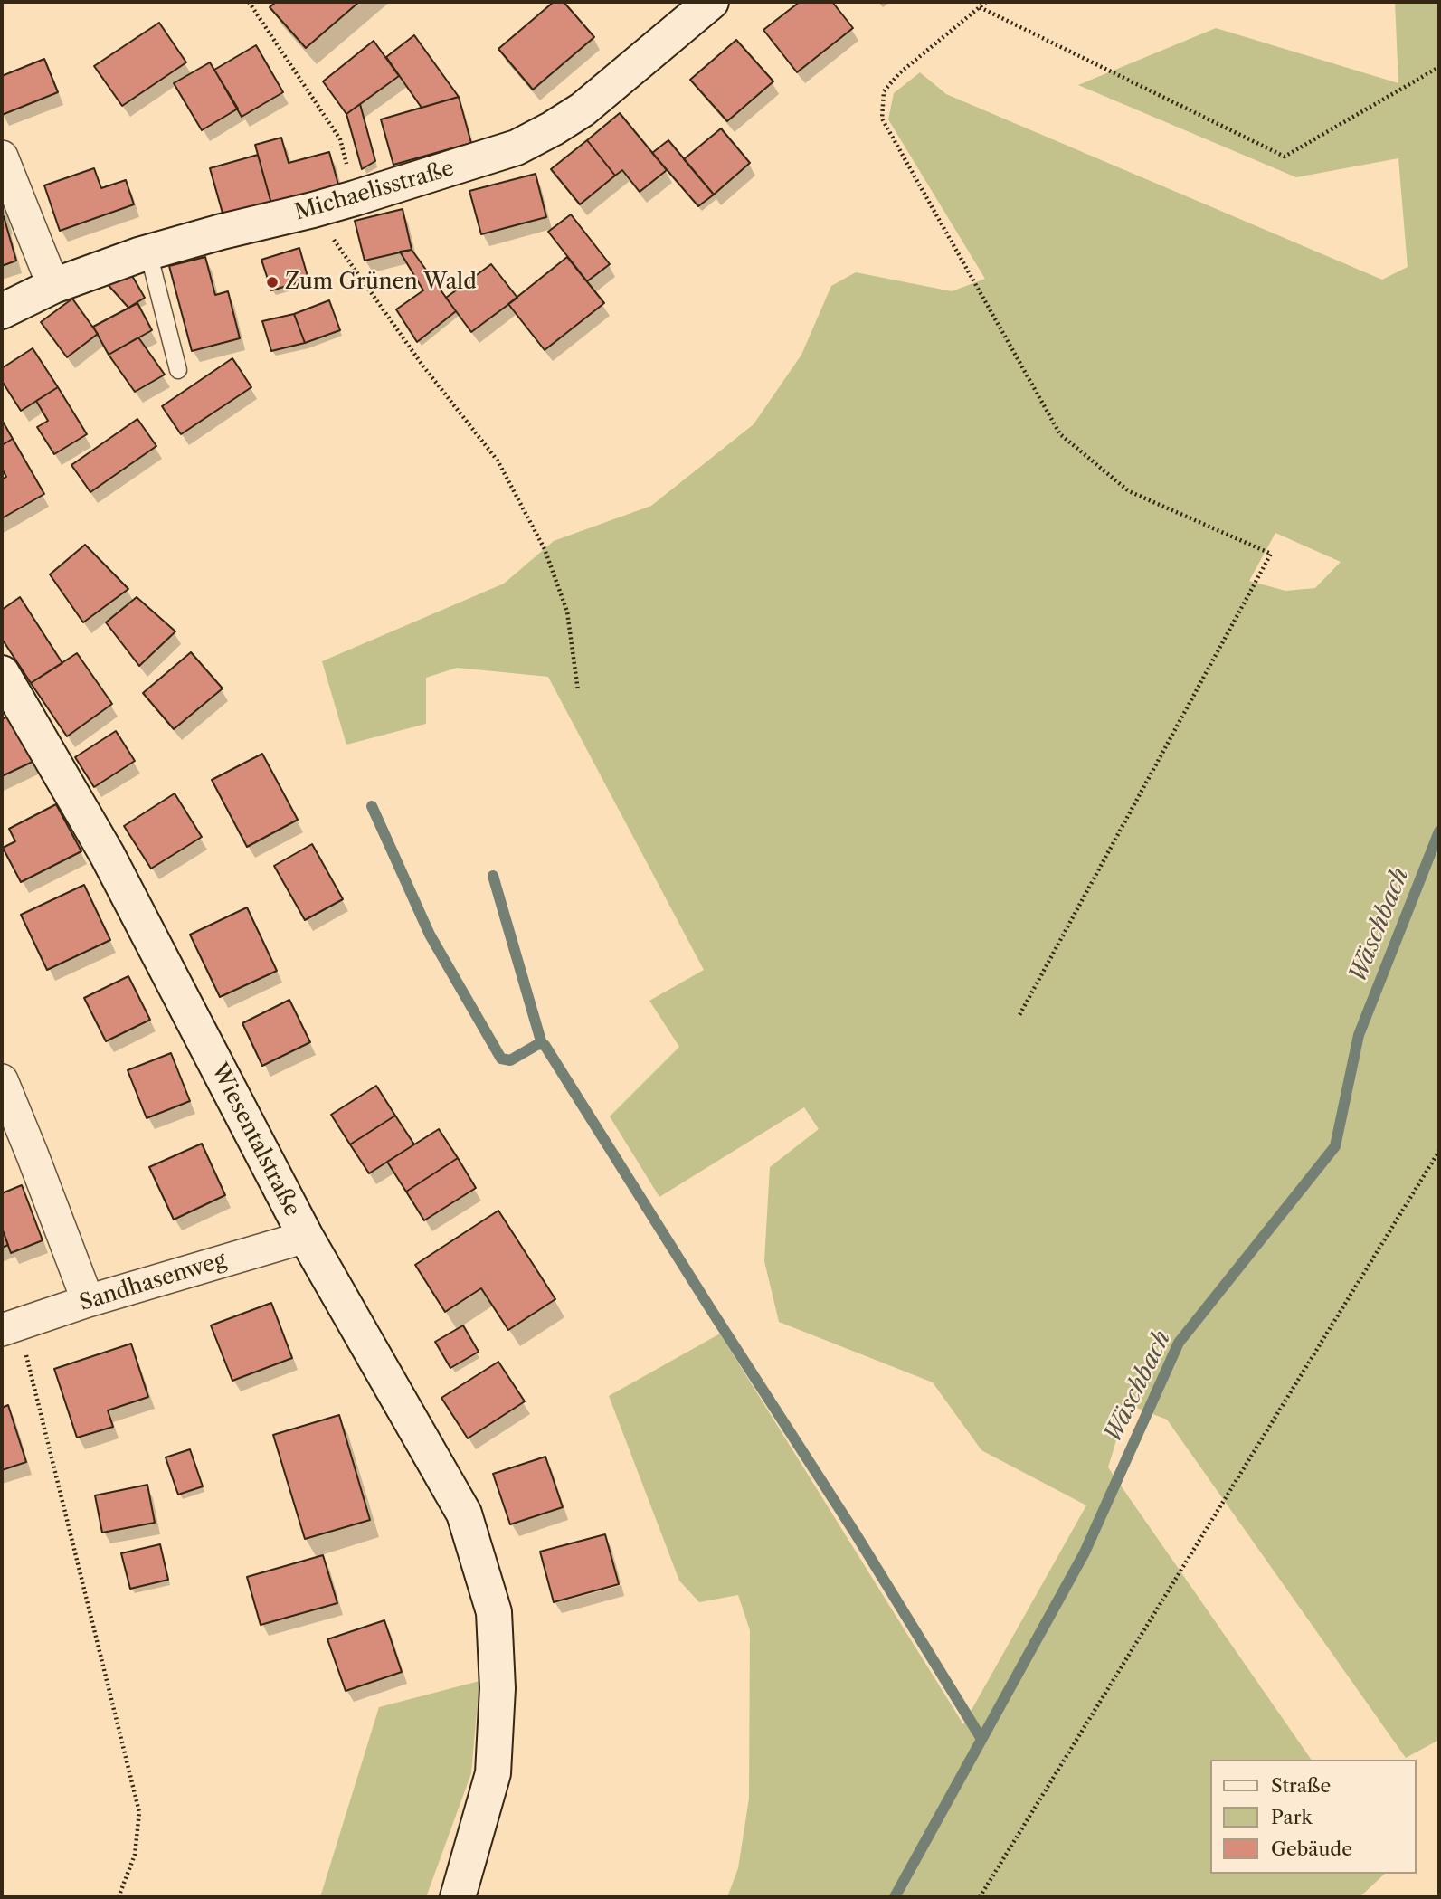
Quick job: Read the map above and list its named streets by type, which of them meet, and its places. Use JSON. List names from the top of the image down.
{
  "streets": {
    "street": ["Michaelisstraße", "Wiesentalstraße", "Sandhasenweg"]
  },
  "crossings": [
    ["Wiesentalstraße", "Sandhasenweg"]
  ],
  "water": ["Wäschbach"],
  "places": ["Zum Grünen Wald"],
  "legend": ["Straße", "Park", "Gebäude"]
}
